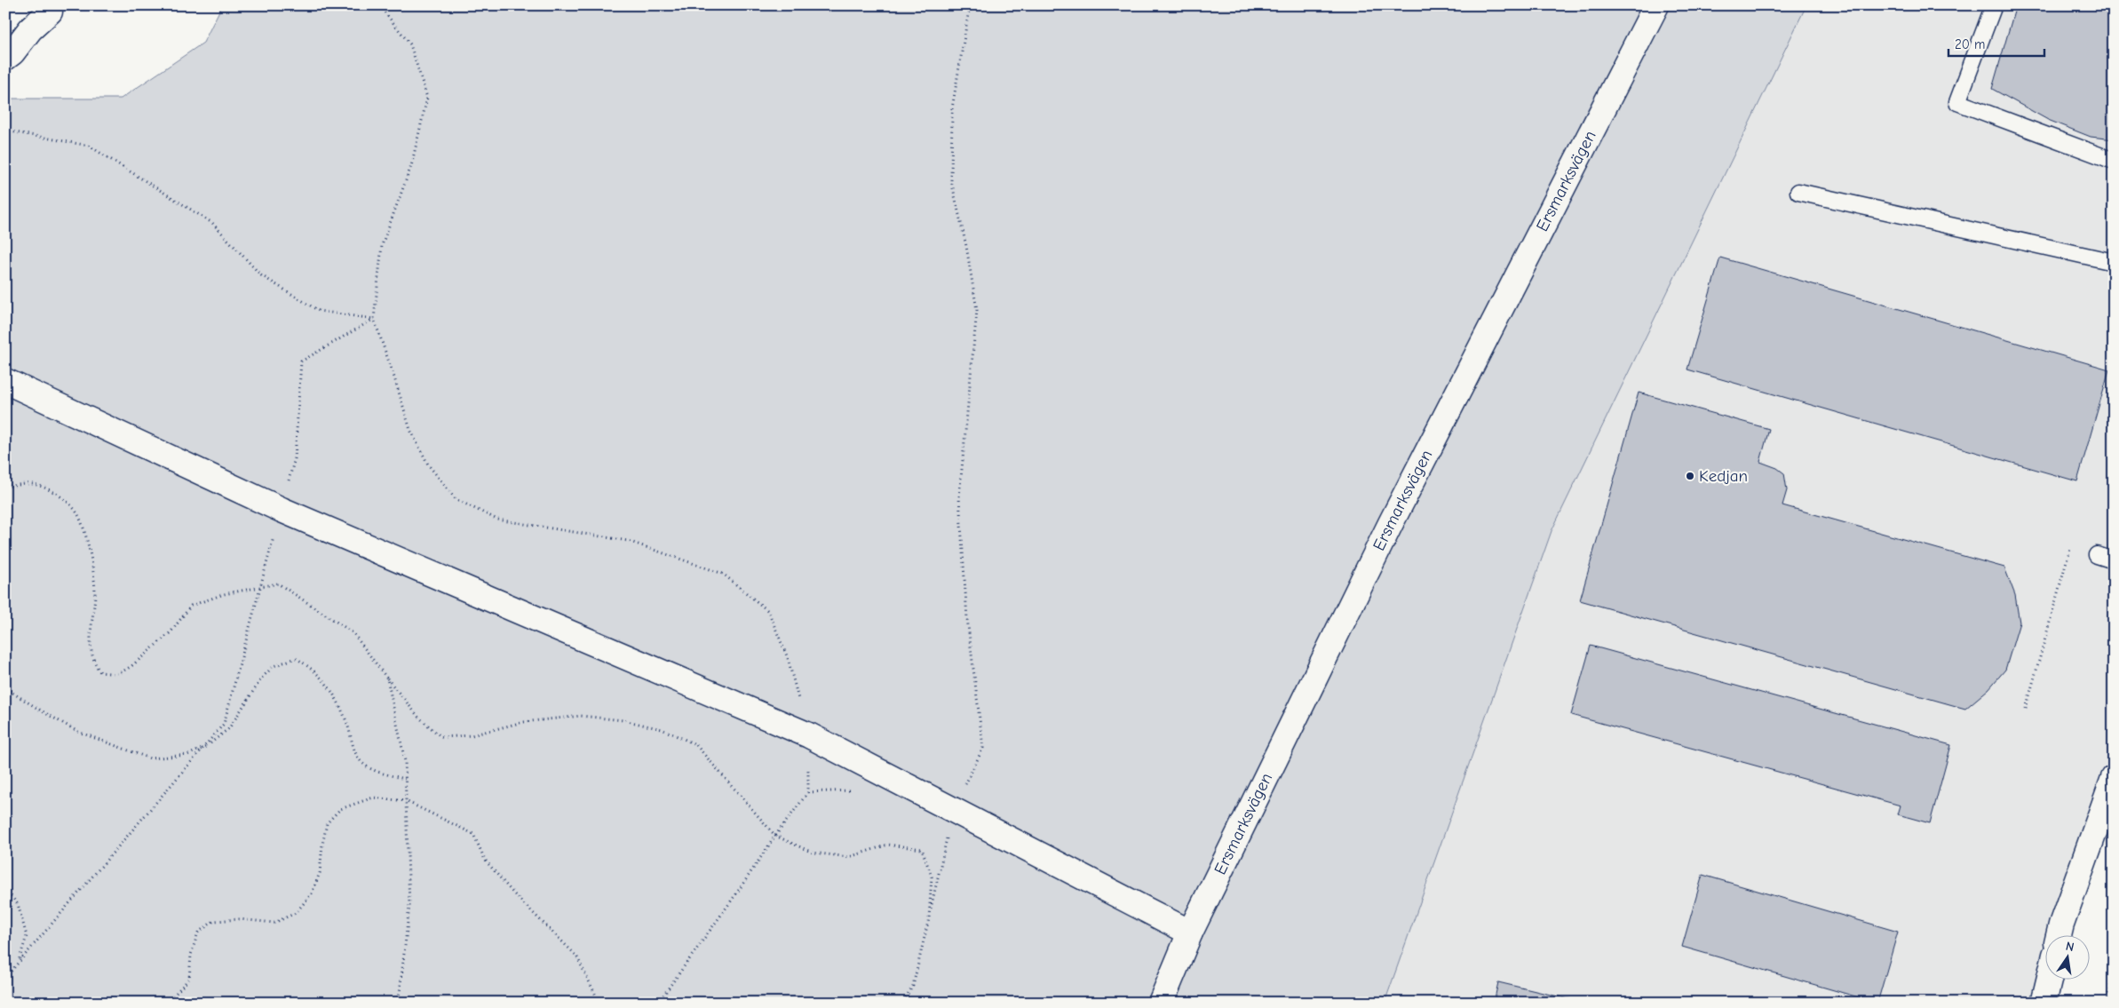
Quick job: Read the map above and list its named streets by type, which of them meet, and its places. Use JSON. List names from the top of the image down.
{
  "streets": {
    "street": ["Ersmarksvägen"]
  },
  "places": ["Kedjan"],
  "scale_bar": "20 m",
  "north": "top"
}
